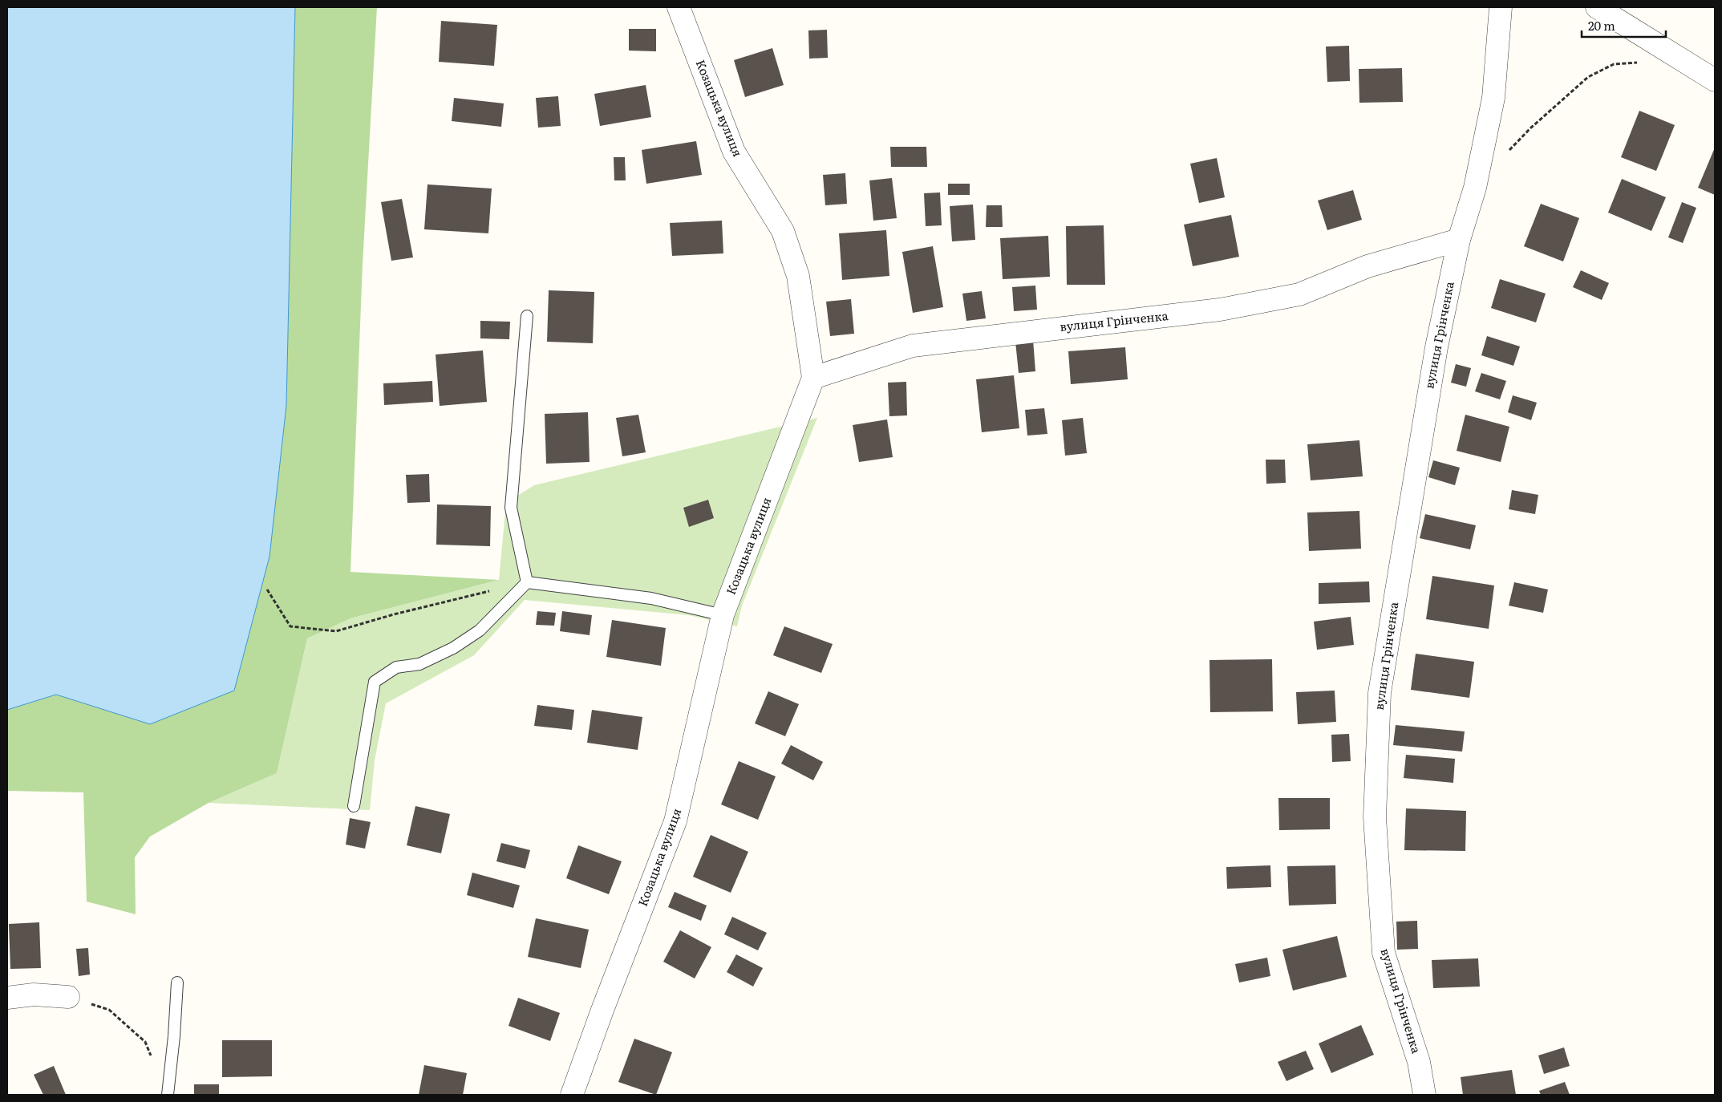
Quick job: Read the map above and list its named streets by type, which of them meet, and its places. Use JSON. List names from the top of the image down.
{
  "streets": {
    "street": ["Козацька вулиця", "вулиця Грінченка"]
  },
  "crossings": [
    ["Козацька вулиця", "вулиця Грінченка"]
  ],
  "scale_bar": "20 m"
}
